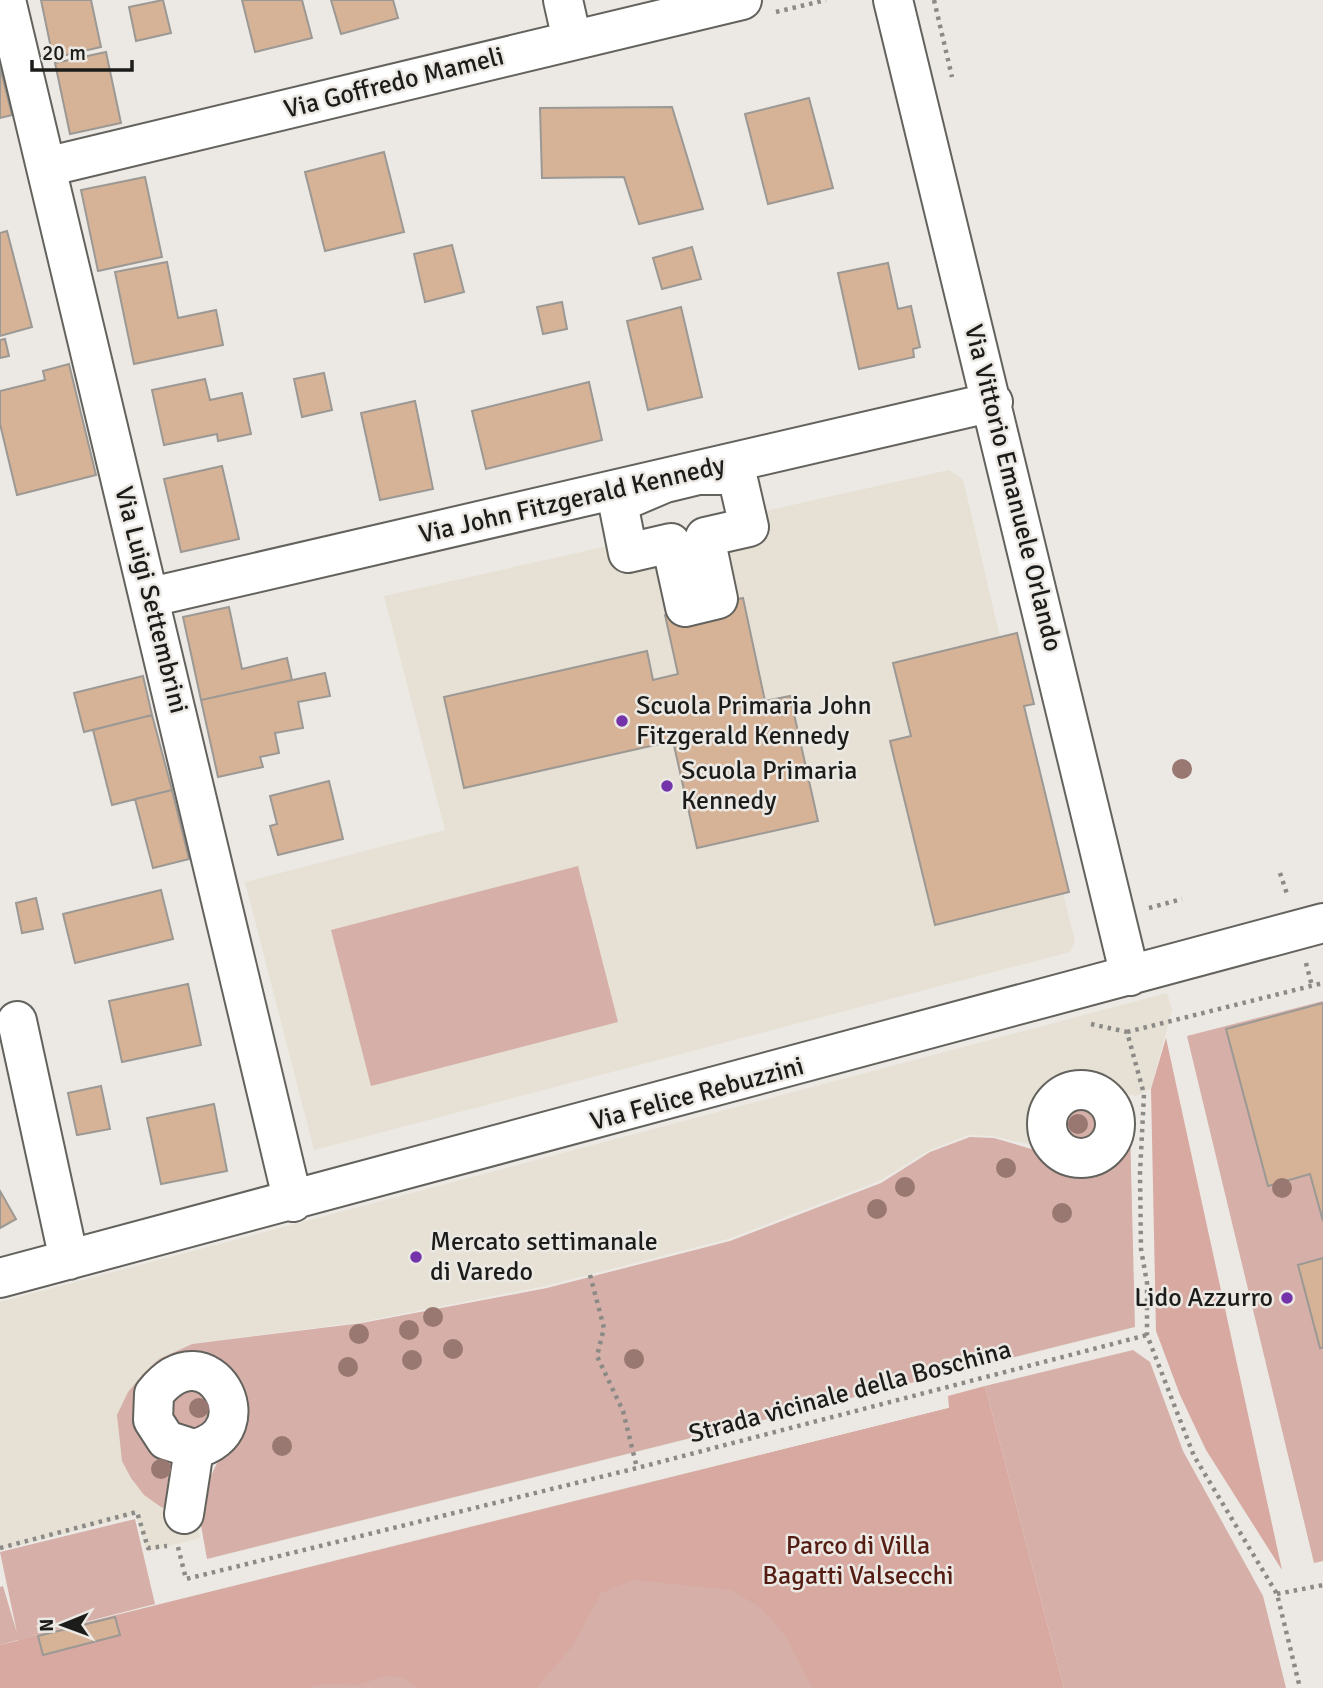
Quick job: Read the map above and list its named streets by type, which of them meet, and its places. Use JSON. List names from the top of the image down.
{
  "streets": {
    "street": [
      "Via Goffredo Mameli",
      "Via Vittorio Emanuele Orlando",
      "Via John Fitzgerald Kennedy",
      "Via Luigi Settembrini",
      "Via Felice Rebuzzini"
    ],
    "path": ["Strada vicinale della Boschina"]
  },
  "crossings": [
    ["Via Goffredo Mameli", "Via Luigi Settembrini"],
    ["Via Vittorio Emanuele Orlando", "Via John Fitzgerald Kennedy"],
    ["Via Vittorio Emanuele Orlando", "Via Felice Rebuzzini"],
    ["Via John Fitzgerald Kennedy", "Via Luigi Settembrini"],
    ["Via Luigi Settembrini", "Via Felice Rebuzzini"]
  ],
  "parks": ["Parco di Villa Bagatti Valsecchi"],
  "places": [
    "Scuola Primaria John Fitzgerald Kennedy",
    "Scuola Primaria Kennedy",
    "Mercato settimanale di Varedo",
    "Lido Azzurro"
  ],
  "scale_bar": "20 m",
  "north": "left"
}
